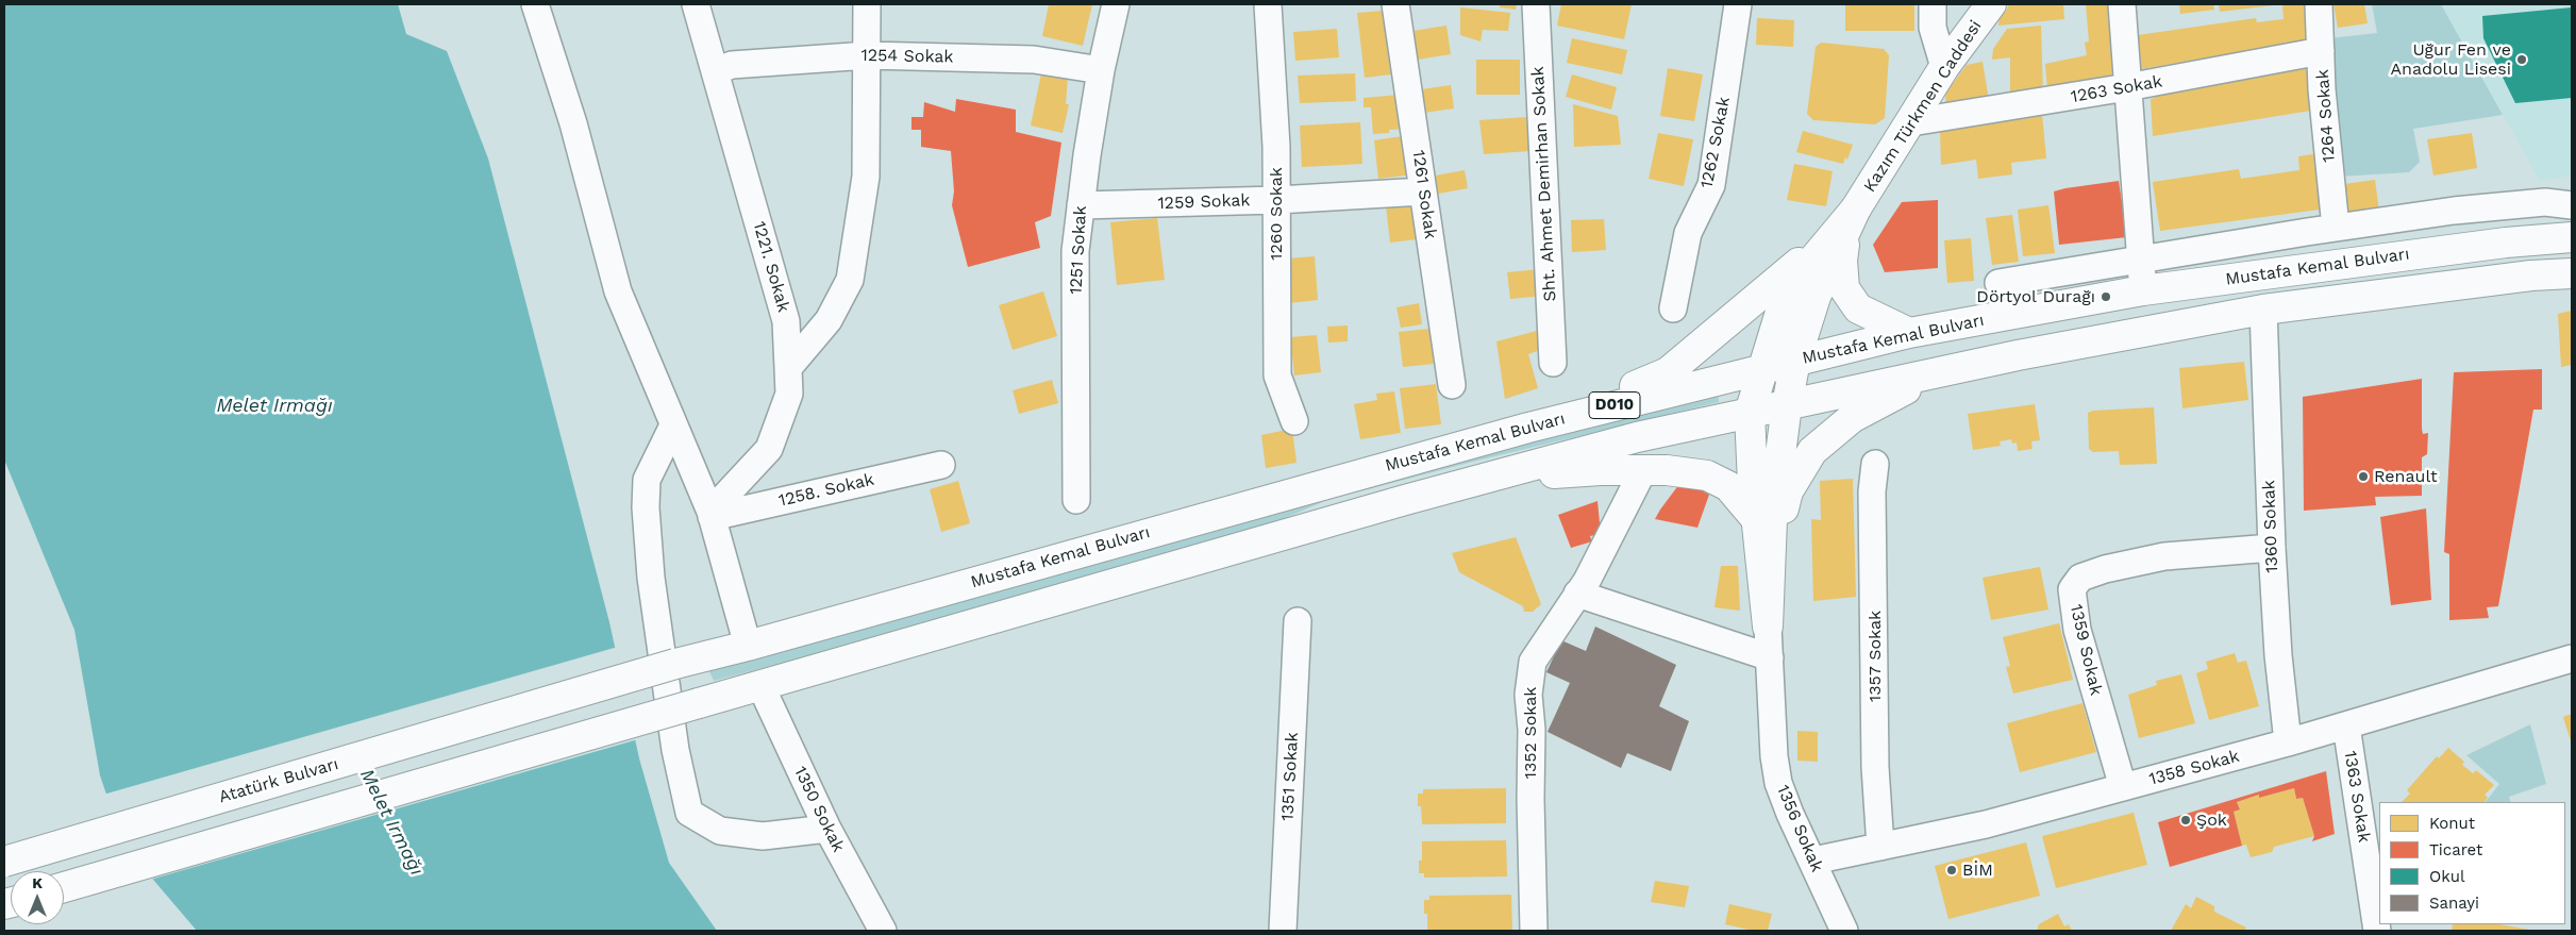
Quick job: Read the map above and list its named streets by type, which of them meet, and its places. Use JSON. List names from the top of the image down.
{
  "streets": {
    "main road": [
      "Kazım Türkmen Caddesi",
      "Mustafa Kemal Bulvarı",
      "D010",
      "Atatürk Bulvarı"
    ],
    "street": [
      "1254 Sokak",
      "1263 Sokak",
      "1264 Sokak",
      "1262 Sokak",
      "Sht. Ahmet Demirhan Sokak",
      "1261 Sokak",
      "1259 Sokak",
      "1260 Sokak",
      "1251 Sokak",
      "1221. Sokak",
      "1258. Sokak",
      "1360 Sokak",
      "1359 Sokak",
      "1357 Sokak",
      "1352 Sokak",
      "1358 Sokak",
      "1351 Sokak",
      "1363 Sokak",
      "1350 Sokak",
      "1356 Sokak"
    ]
  },
  "crossings": [
    ["1254 Sokak", "1251 Sokak"],
    ["1254 Sokak", "1221. Sokak"],
    ["1263 Sokak", "Kazım Türkmen Caddesi"],
    ["1263 Sokak", "1264 Sokak"],
    ["1261 Sokak", "1259 Sokak"],
    ["1259 Sokak", "1260 Sokak"],
    ["1259 Sokak", "1251 Sokak"],
    ["1221. Sokak", "1258. Sokak"],
    ["Mustafa Kemal Bulvarı", "1360 Sokak"],
    ["Mustafa Kemal Bulvarı", "Atatürk Bulvarı"],
    ["Mustafa Kemal Bulvarı", "1350 Sokak"],
    ["1360 Sokak", "1359 Sokak"],
    ["1360 Sokak", "1358 Sokak"],
    ["1359 Sokak", "1358 Sokak"],
    ["1357 Sokak", "1358 Sokak"],
    ["1358 Sokak", "1363 Sokak"],
    ["1358 Sokak", "1356 Sokak"]
  ],
  "water": ["Melet Irmağı"],
  "places": [
    "Uğur Fen ve Anadolu Lisesi",
    "Dörtyol Durağı",
    "Renault",
    "Şok",
    "BİM"
  ],
  "legend": [
    "Konut",
    "Ticaret",
    "Okul",
    "Sanayi"
  ],
  "north": "top"
}
